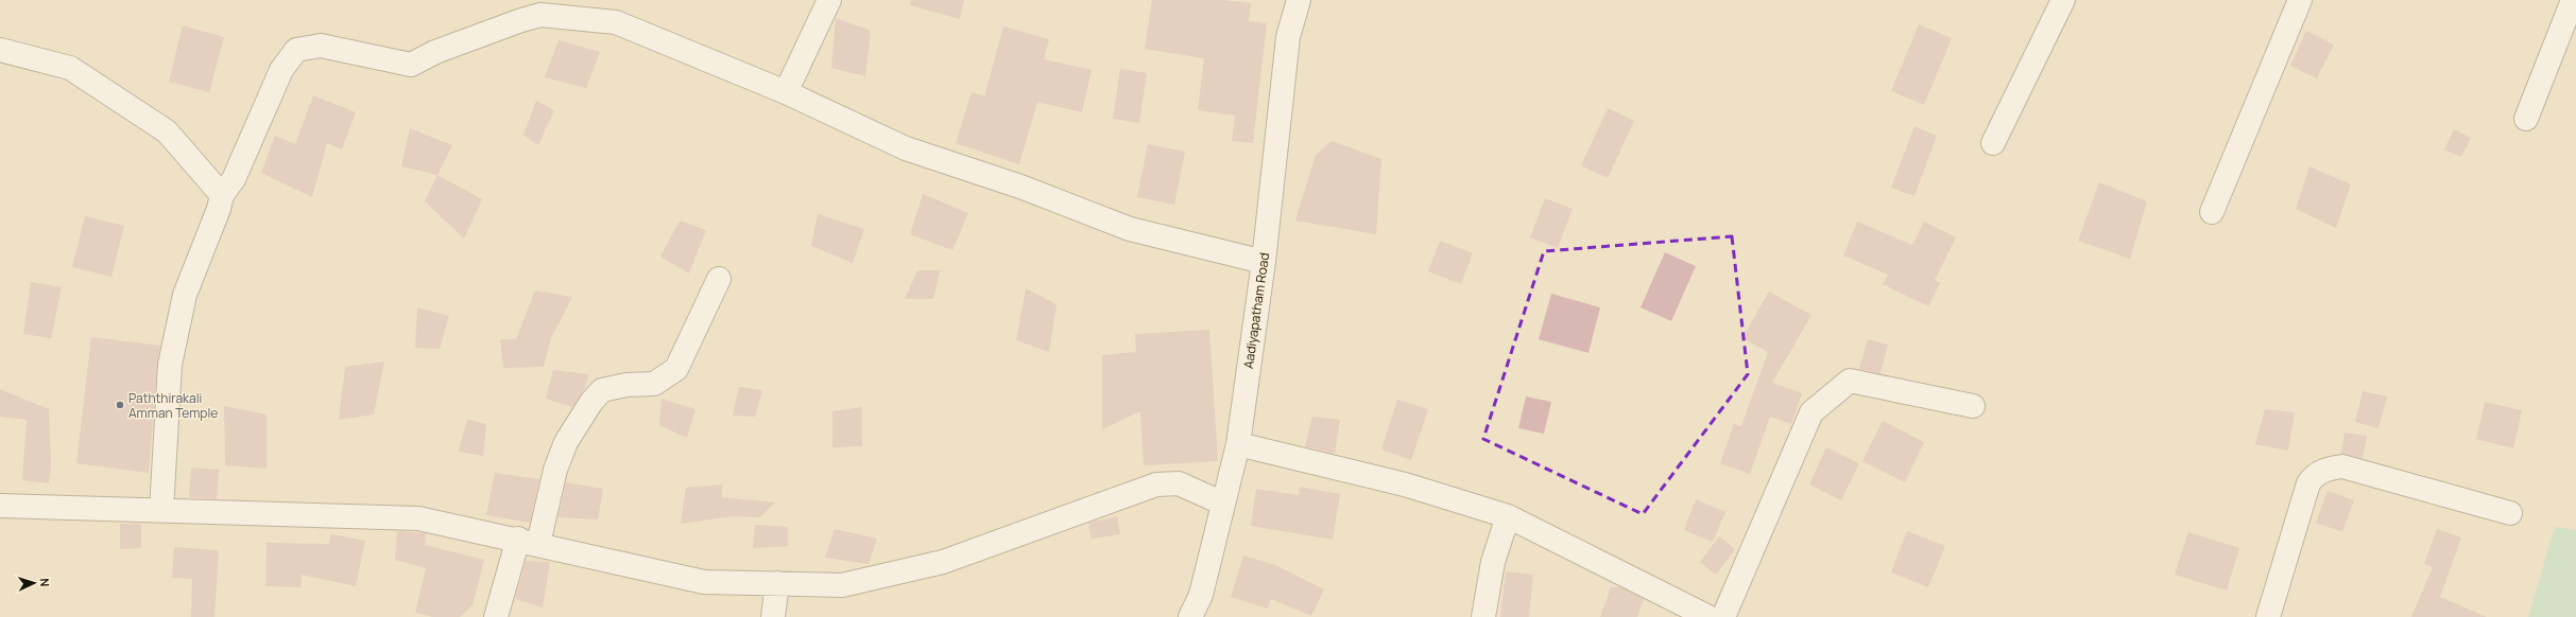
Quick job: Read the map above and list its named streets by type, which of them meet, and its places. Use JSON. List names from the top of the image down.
{
  "streets": {
    "street": ["Aadiyapatham Road"]
  },
  "places": ["Paththirakali Amman Temple"],
  "north": "right"
}
